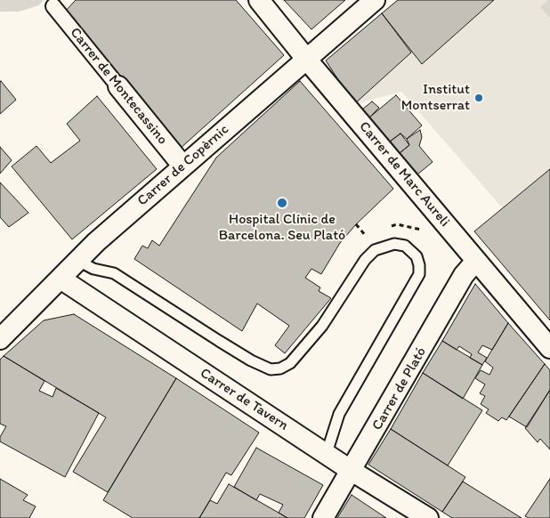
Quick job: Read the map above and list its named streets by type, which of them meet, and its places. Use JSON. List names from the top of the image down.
{
  "streets": {
    "street": [
      "Carrer de Montecassino",
      "Carrer de Copèrnic",
      "Carrer de Marc Aureli",
      "Carrer de Plató",
      "Carrer de Tavern"
    ]
  },
  "crossings": [
    ["Carrer de Montecassino", "Carrer de Copèrnic"],
    ["Carrer de Copèrnic", "Carrer de Marc Aureli"],
    ["Carrer de Copèrnic", "Carrer de Tavern"],
    ["Carrer de Marc Aureli", "Carrer de Plató"],
    ["Carrer de Plató", "Carrer de Tavern"]
  ],
  "places": ["Institut Montserrat", "Hospital Clínic de Barcelona. Seu Plató"]
}
